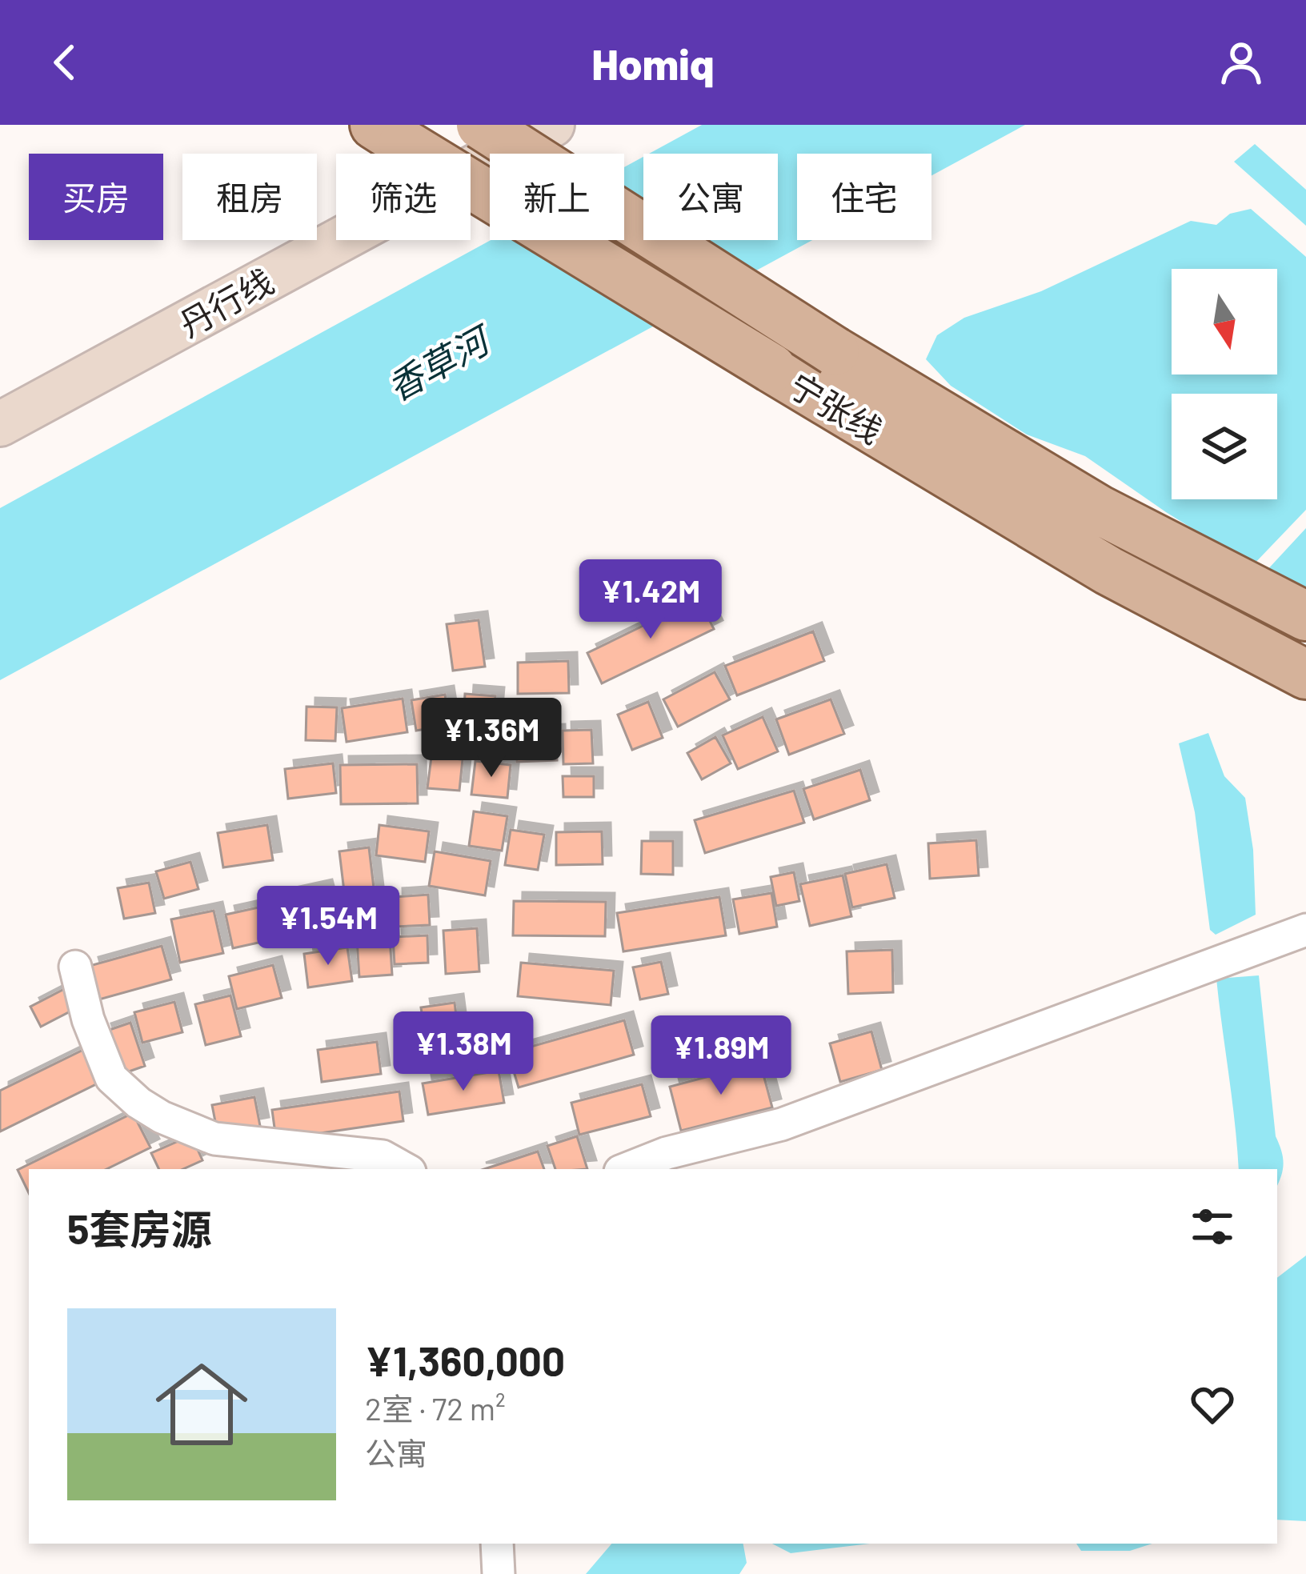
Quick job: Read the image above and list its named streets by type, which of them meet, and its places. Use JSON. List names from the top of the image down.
{
  "streets": {
    "main road": ["丹行线", "宁张线"]
  },
  "water": ["香草河"],
  "north": "bottom",
  "page": {
    "header": "Homiq",
    "chip": [
      "买房",
      "租房",
      "筛选",
      "新上",
      "公寓",
      "住宅"
    ],
    "price": [
      "¥1.42M",
      "¥1.36M",
      "¥1.54M",
      "¥1.38M",
      "¥1.89M"
    ],
    "heading": "5套房源",
    "list": [
      {
        "name": "¥1,360,000",
        "note": "2室 · 72 m² · 公寓"
      }
    ]
  }
}
